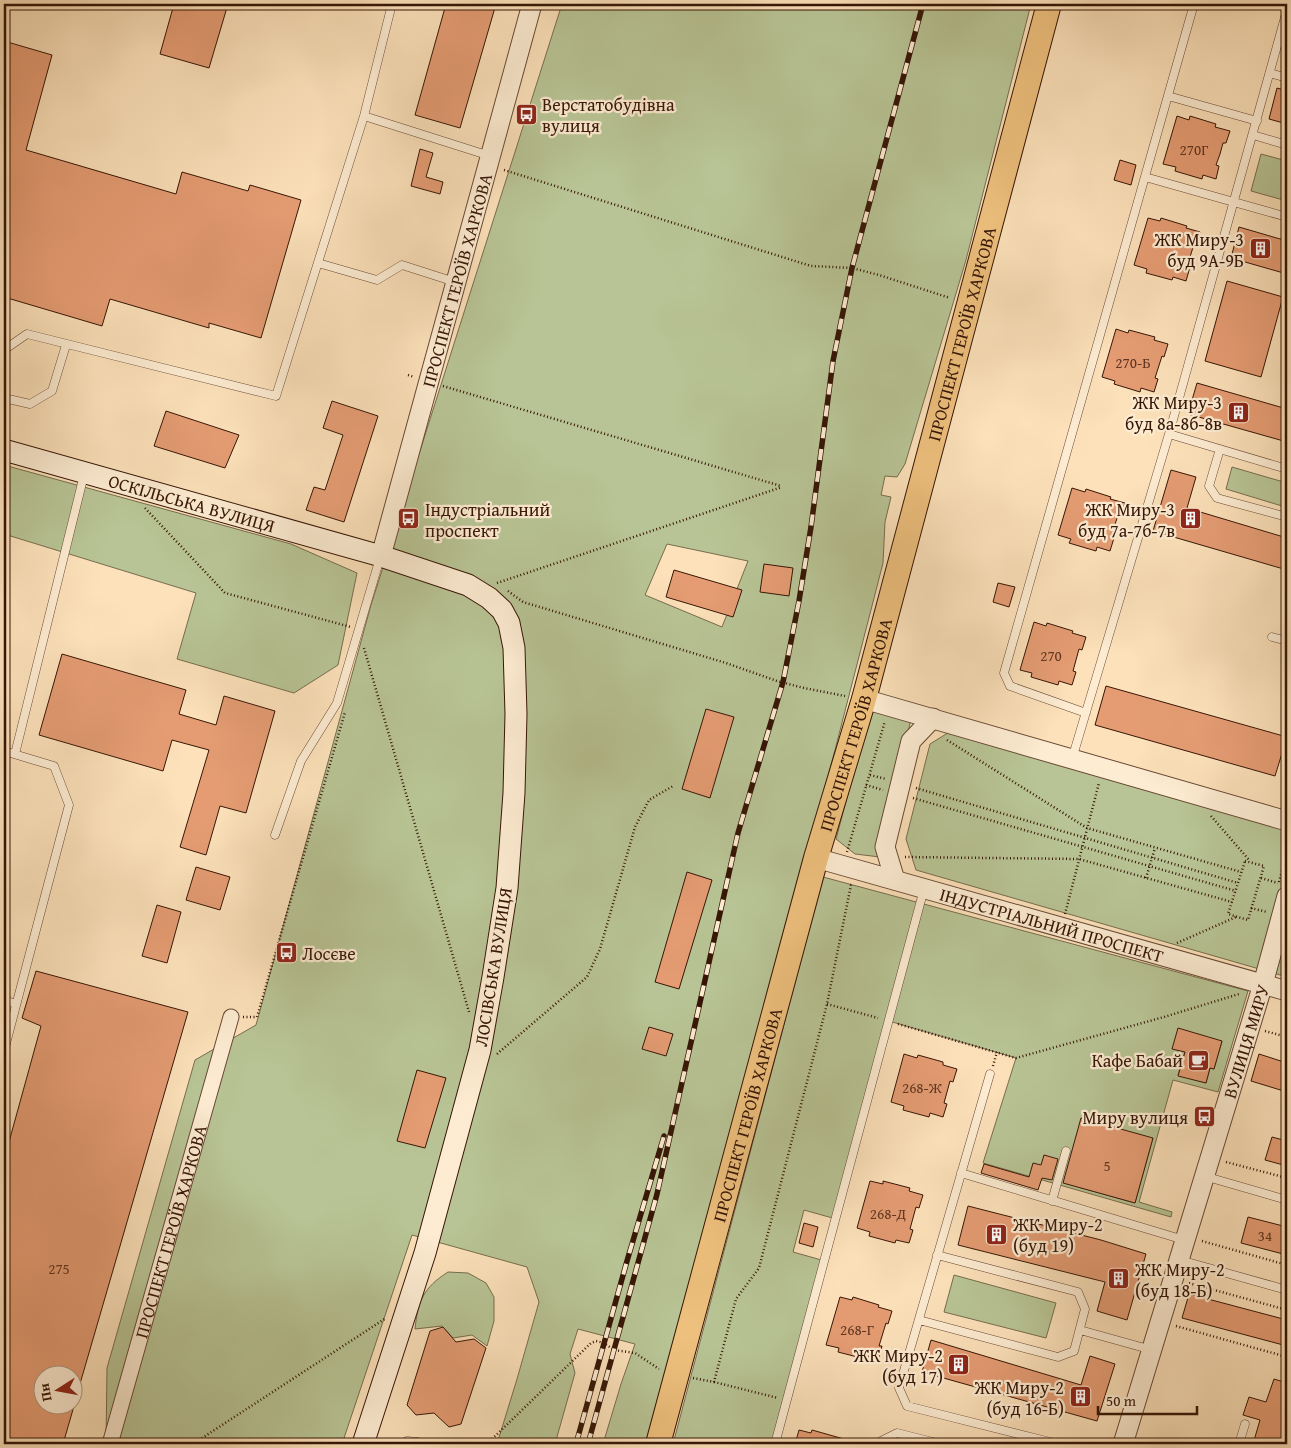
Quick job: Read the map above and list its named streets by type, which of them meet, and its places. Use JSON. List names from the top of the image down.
{
  "streets": {
    "main road": ["ПРОСПЕКТ ГЕРОЇВ ХАРКОВА", "ОСКІЛЬСЬКА ВУЛИЦЯ", "ЛОСІВСЬКА ВУЛИЦЯ"],
    "street": ["ІНДУСТРІАЛЬНИЙ ПРОСПЕКТ", "ВУЛИЦЯ МИРУ"]
  },
  "crossings": [
    ["ПРОСПЕКТ ГЕРОЇВ ХАРКОВА", "ОСКІЛЬСЬКА ВУЛИЦЯ"],
    ["ПРОСПЕКТ ГЕРОЇВ ХАРКОВА", "ІНДУСТРІАЛЬНИЙ ПРОСПЕКТ"],
    ["ПРОСПЕКТ ГЕРОЇВ ХАРКОВА", "ЛОСІВСЬКА ВУЛИЦЯ"],
    ["ОСКІЛЬСЬКА ВУЛИЦЯ", "ЛОСІВСЬКА ВУЛИЦЯ"],
    ["ІНДУСТРІАЛЬНИЙ ПРОСПЕКТ", "ВУЛИЦЯ МИРУ"]
  ],
  "places": {
    "bus stop": [
      "Верстатобудівна вулиця",
      "Індустріальний проспект",
      "Лосєве",
      "Миру вулиця"
    ],
    "building": [
      "ЖК Миру-3 буд 9А-9Б",
      "ЖК Миру-3 буд 8а-8б-8в",
      "ЖК Миру-3 буд 7а-7б-7в",
      "ЖК Миру-2 (буд 19)",
      "ЖК Миру-2 (буд 18-Б)",
      "ЖК Миру-2 (буд 17)",
      "ЖК Миру-2 (буд 16-Б)"
    ],
    "cafe": ["Кафе Бабай"]
  },
  "house_numbers": [
    "270Г",
    "270-Б",
    "270",
    "268-Ж",
    "5",
    "268-Д",
    "34",
    "275",
    "268-Г"
  ],
  "scale_bar": "50 m",
  "north": "left"
}
